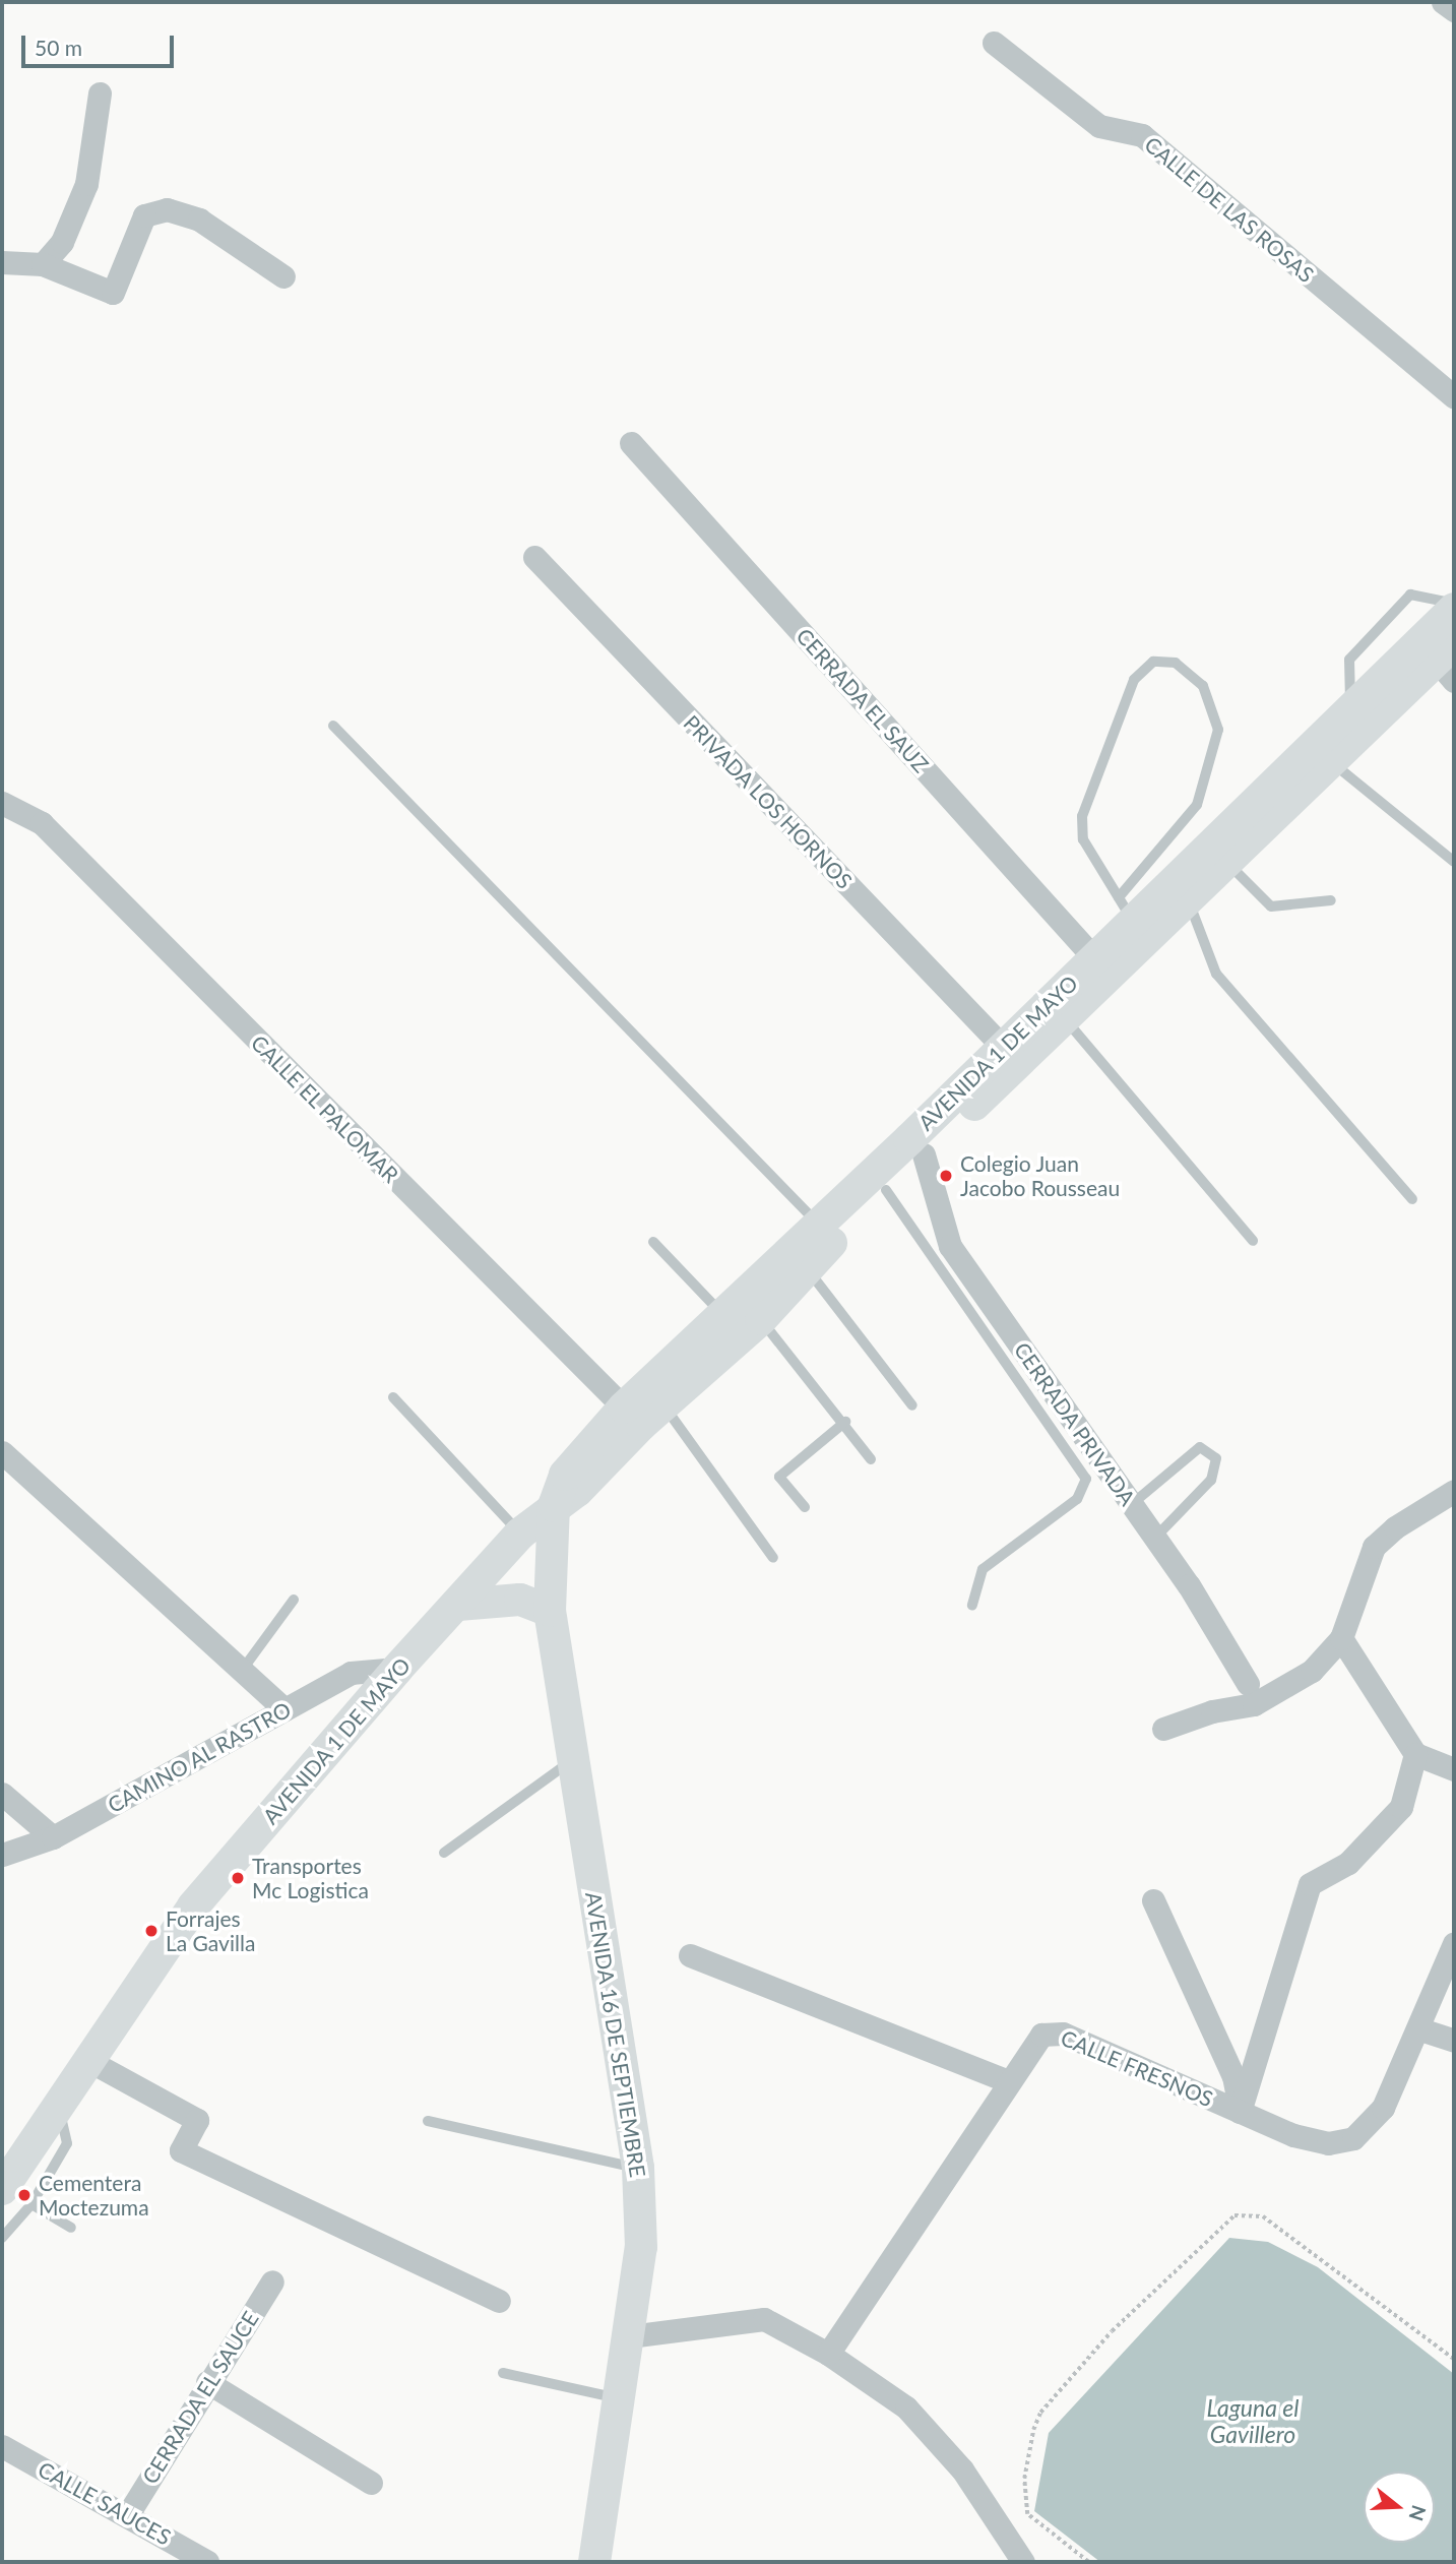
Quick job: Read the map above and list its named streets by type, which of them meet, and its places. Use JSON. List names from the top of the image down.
{
  "streets": {
    "main road": ["AVENIDA 1 DE MAYO", "AVENIDA 16 DE SEPTIEMBRE"],
    "street": [
      "CALLE DE LAS ROSAS",
      "CERRADA EL SAUZ",
      "PRIVADA LOS HORNOS",
      "CALLE EL PALOMAR",
      "CERRADA PRIVADA",
      "CAMINO AL RASTRO",
      "CALLE FRESNOS",
      "CERRADA EL SAUCE",
      "CALLE SAUCES"
    ]
  },
  "crossings": [
    ["CERRADA EL SAUZ", "AVENIDA 1 DE MAYO"],
    ["PRIVADA LOS HORNOS", "AVENIDA 1 DE MAYO"],
    ["AVENIDA 1 DE MAYO", "CALLE EL PALOMAR"],
    ["AVENIDA 1 DE MAYO", "CERRADA PRIVADA"],
    ["AVENIDA 1 DE MAYO", "CAMINO AL RASTRO"],
    ["AVENIDA 1 DE MAYO", "AVENIDA 16 DE SEPTIEMBRE"],
    ["CERRADA EL SAUCE", "CALLE SAUCES"]
  ],
  "water": ["Laguna el Gavillero"],
  "places": [
    "Colegio Juan Jacobo Rousseau",
    "Transportes Mc Logistica",
    "Forrajes La Gavilla",
    "Cementera Moctezuma"
  ],
  "scale_bar": "50 m",
  "north": "right"
}
